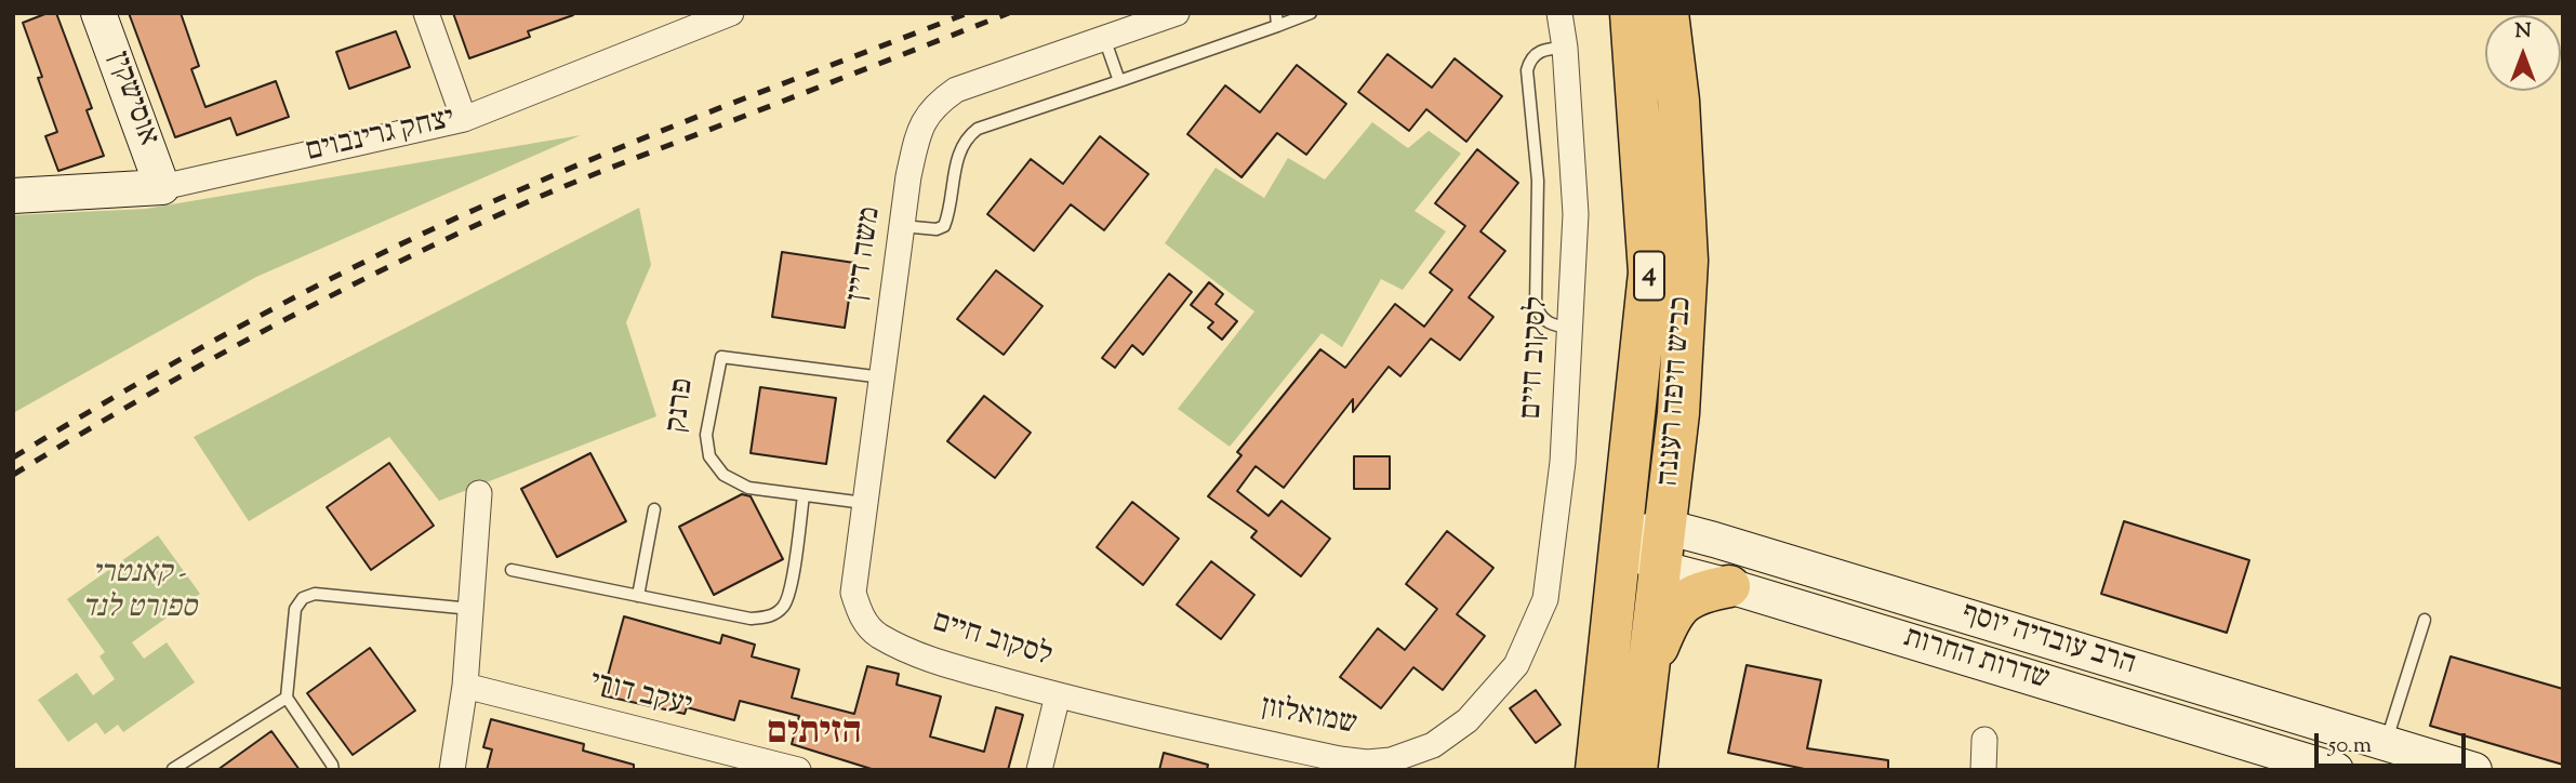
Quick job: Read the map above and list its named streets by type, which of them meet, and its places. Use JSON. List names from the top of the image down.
{
  "streets": {
    "highway": ["4", "כביש חיפה רעננה"],
    "main road": [
      "אוסישקין",
      "יצחק גרינבוים",
      "הרב עובדיה יוסף",
      "שדרות החרות"
    ],
    "street": [
      "משה דיין",
      "לסקוב חיים",
      "יעקב דורי",
      "שמואלזון"
    ],
    "lane": ["פרנק"]
  },
  "crossings": [
    ["אוסישקין", "יצחק גרינבוים"],
    ["משה דיין", "לסקוב חיים"],
    ["משה דיין", "פרנק"],
    ["לסקוב חיים", "שמואלזון"],
    ["כביש חיפה רעננה", "הרב עובדיה יוסף"],
    ["כביש חיפה רעננה", "שדרות החרות"]
  ],
  "districts": ["הזיתים"],
  "parks": ["קאנטרי - ספורט לנד"],
  "scale_bar": "50 m",
  "north": "top"
}
